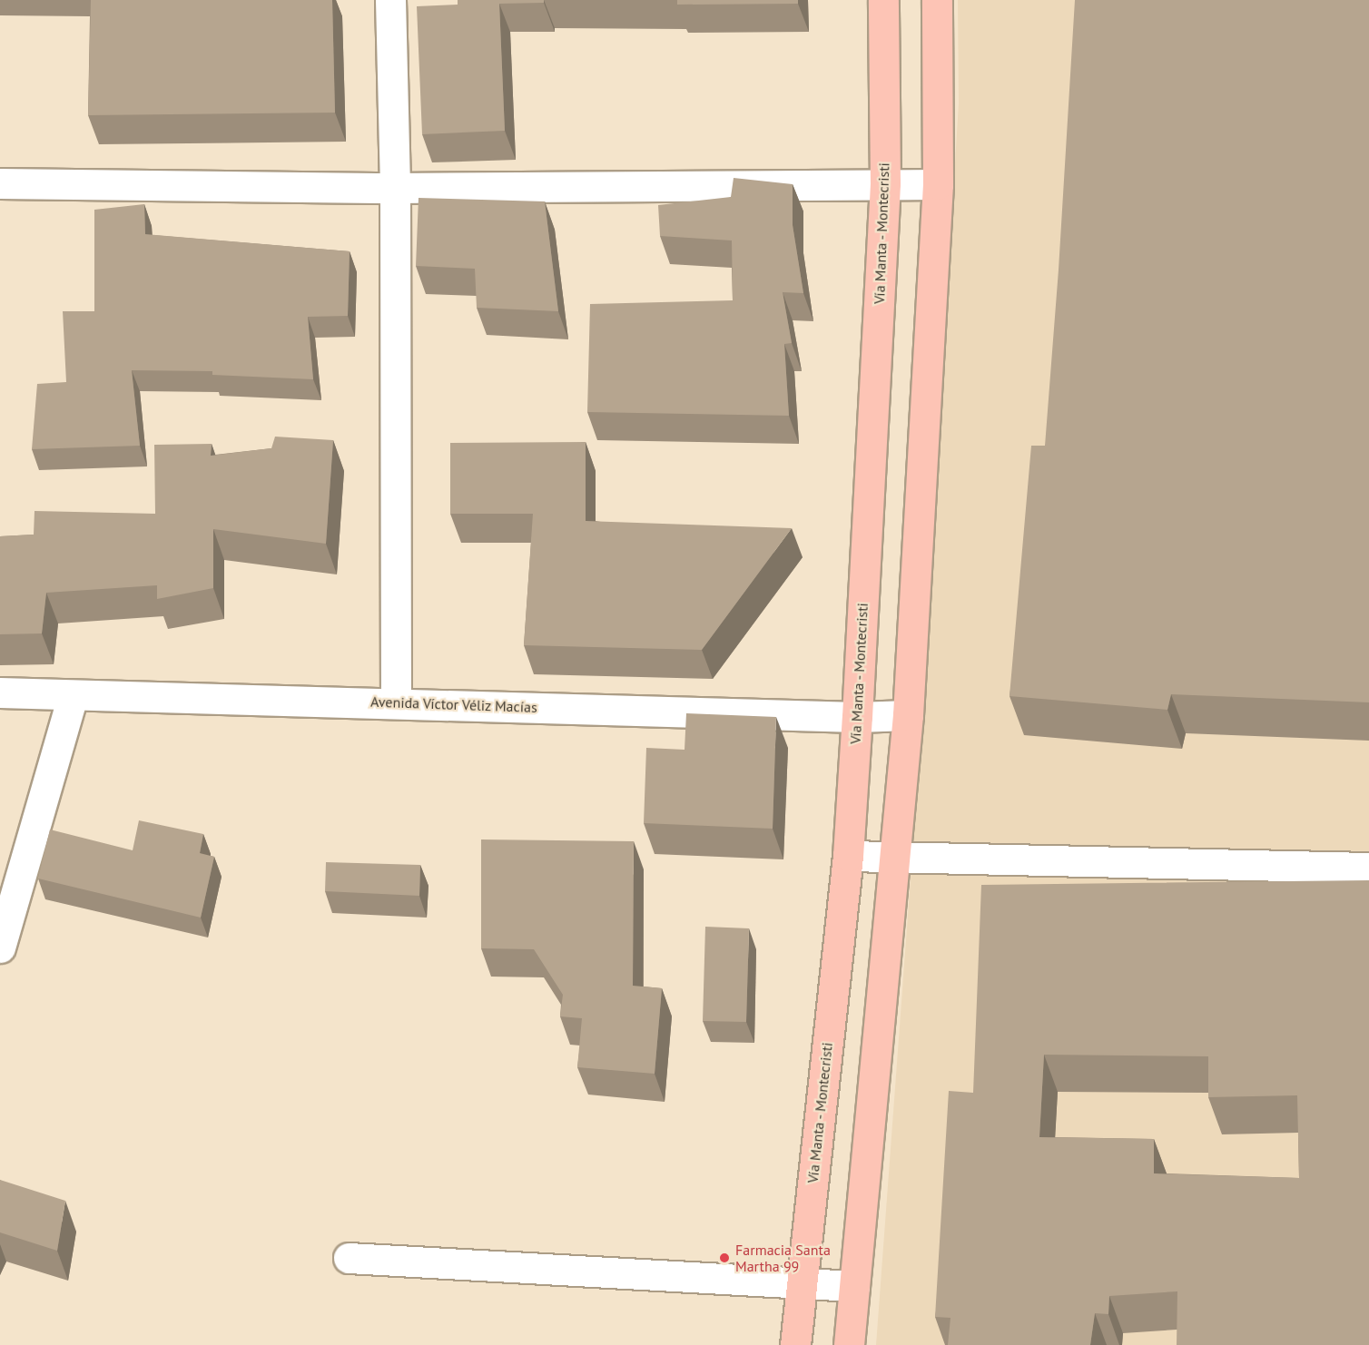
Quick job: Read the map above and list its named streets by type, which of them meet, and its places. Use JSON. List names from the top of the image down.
{
  "streets": {
    "main road": ["Vía Manta - Montecristi"],
    "street": ["Avenida Víctor Véliz Macías"]
  },
  "crossings": [
    ["Vía Manta - Montecristi", "Avenida Víctor Véliz Macías"]
  ],
  "places": ["Farmacia Santa Martha 99"]
}
